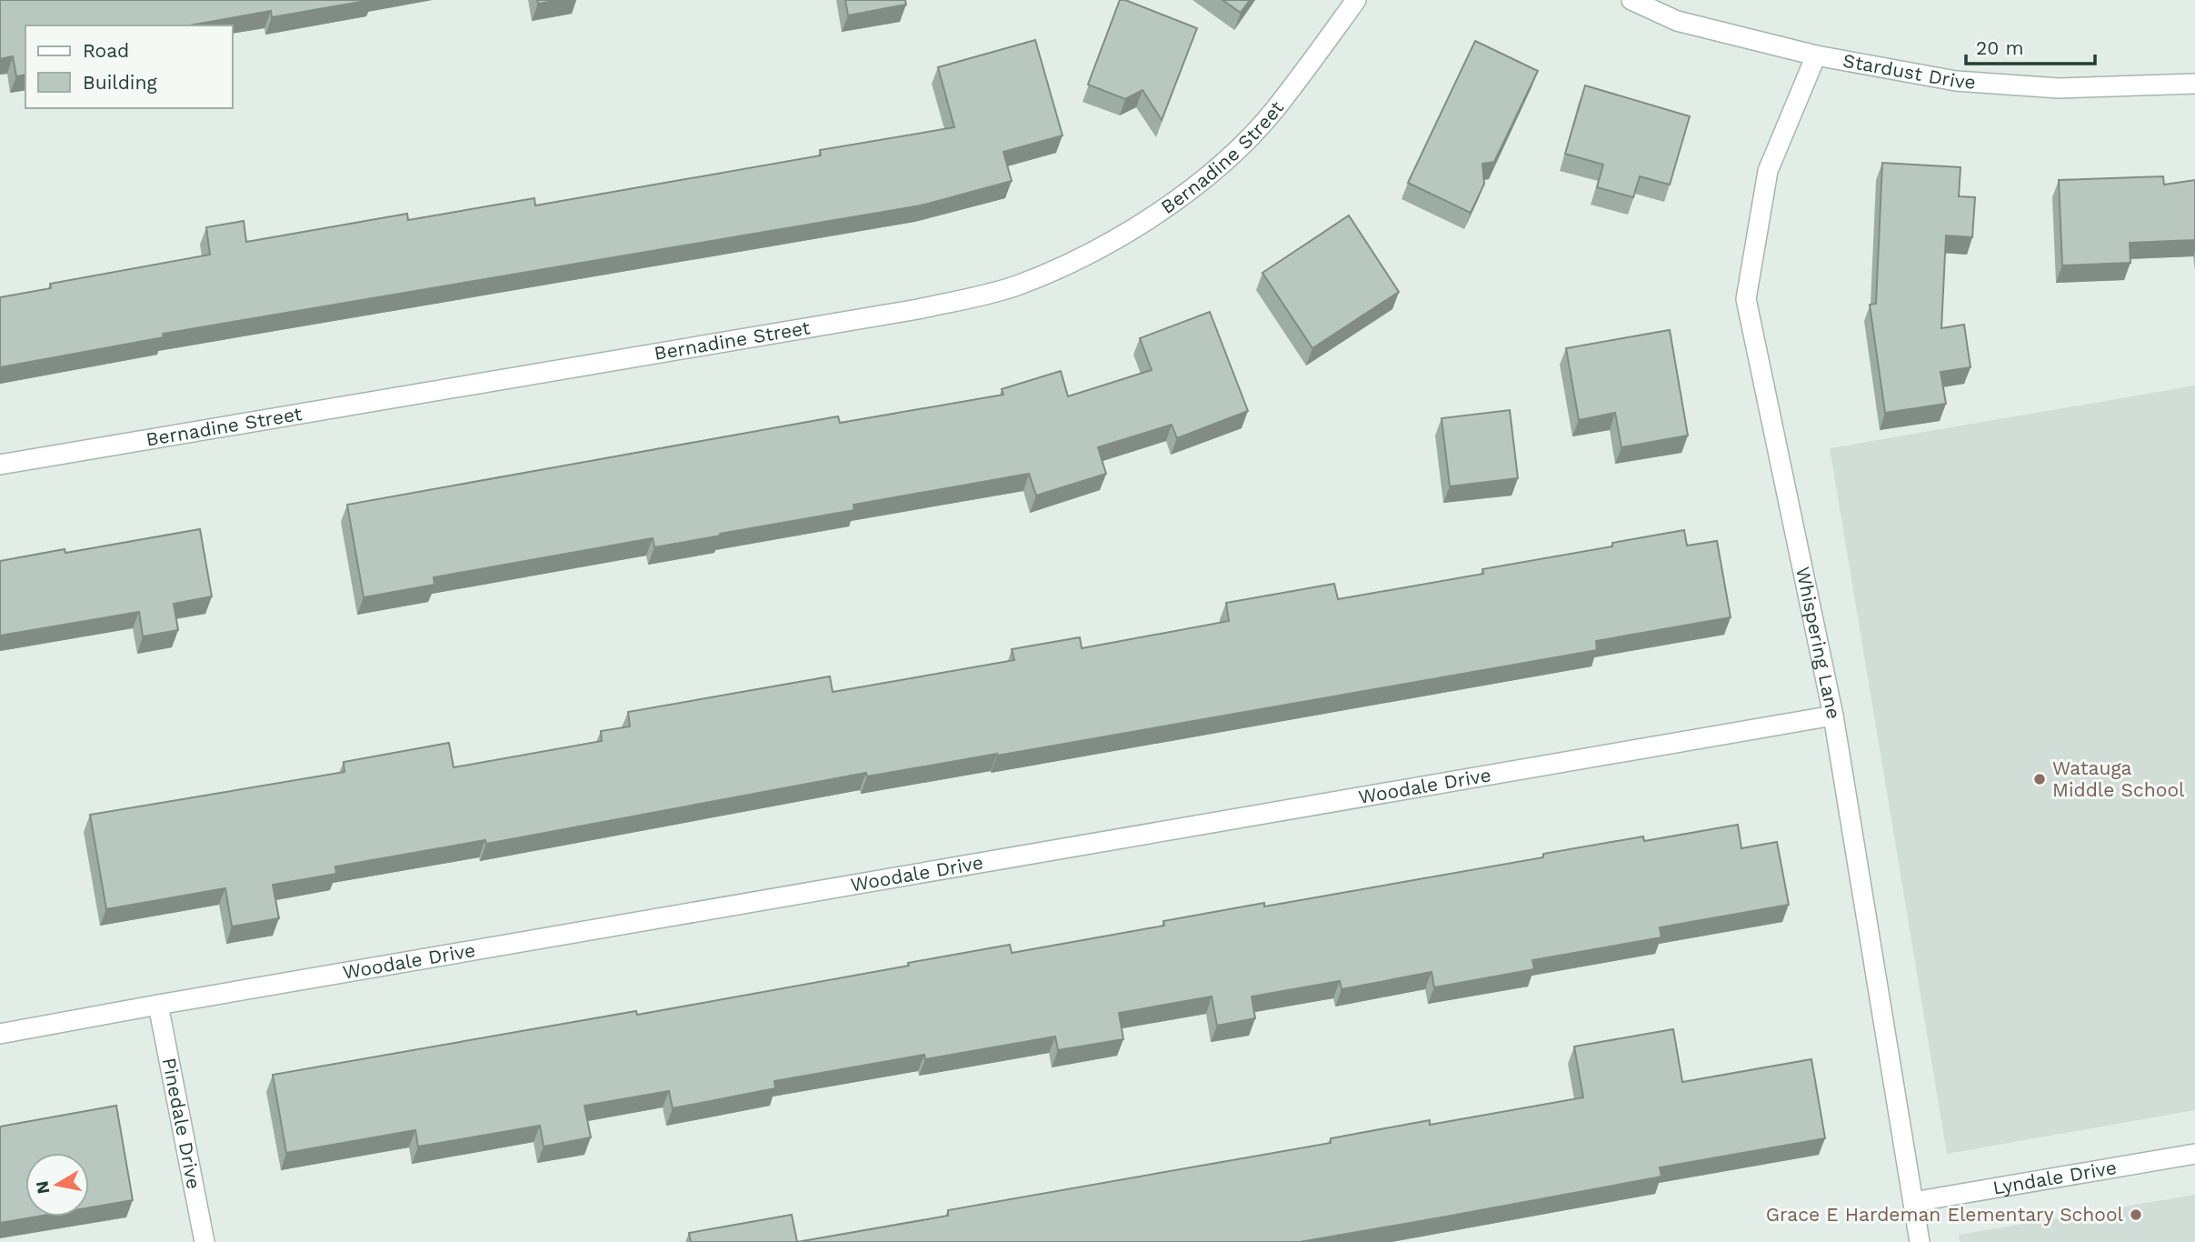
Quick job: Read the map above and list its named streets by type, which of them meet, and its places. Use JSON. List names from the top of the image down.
{
  "streets": {
    "street": [
      "Stardust Drive",
      "Bernadine Street",
      "Whispering Lane",
      "Woodale Drive",
      "Pinedale Drive",
      "Lyndale Drive"
    ]
  },
  "crossings": [
    ["Stardust Drive", "Whispering Lane"],
    ["Whispering Lane", "Woodale Drive"],
    ["Whispering Lane", "Lyndale Drive"],
    ["Woodale Drive", "Pinedale Drive"]
  ],
  "places": ["Watauga Middle School", "Grace E Hardeman Elementary School"],
  "legend": ["Road", "Building"],
  "scale_bar": "20 m",
  "north": "left"
}
